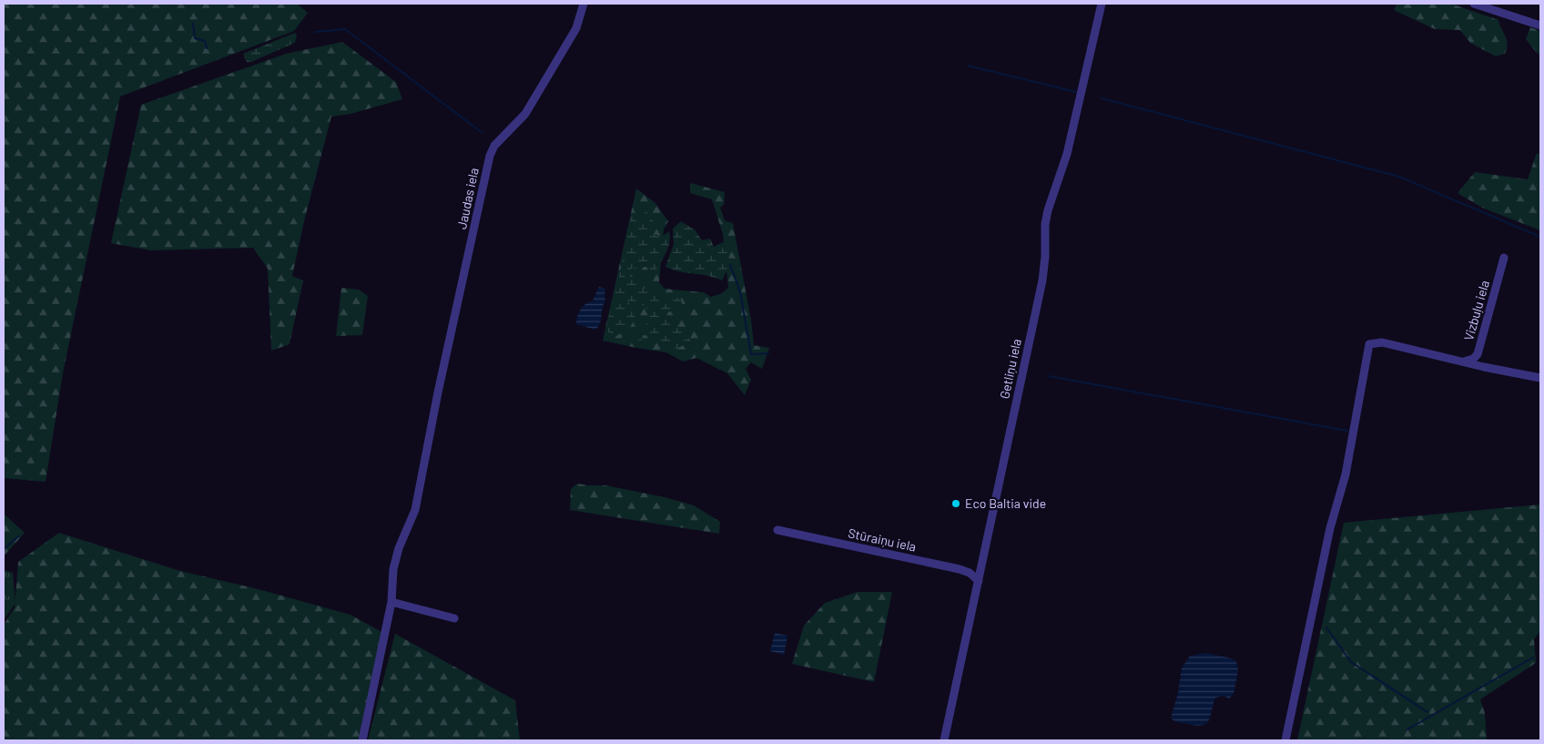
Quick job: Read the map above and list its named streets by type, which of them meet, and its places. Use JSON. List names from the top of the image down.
{
  "streets": {
    "street": [
      "Jaudas iela",
      "Vizbuļu iela",
      "Getliņu iela",
      "Stūraiņu iela"
    ]
  },
  "crossings": [
    ["Getliņu iela", "Stūraiņu iela"]
  ],
  "places": ["Eco Baltia vide"]
}
